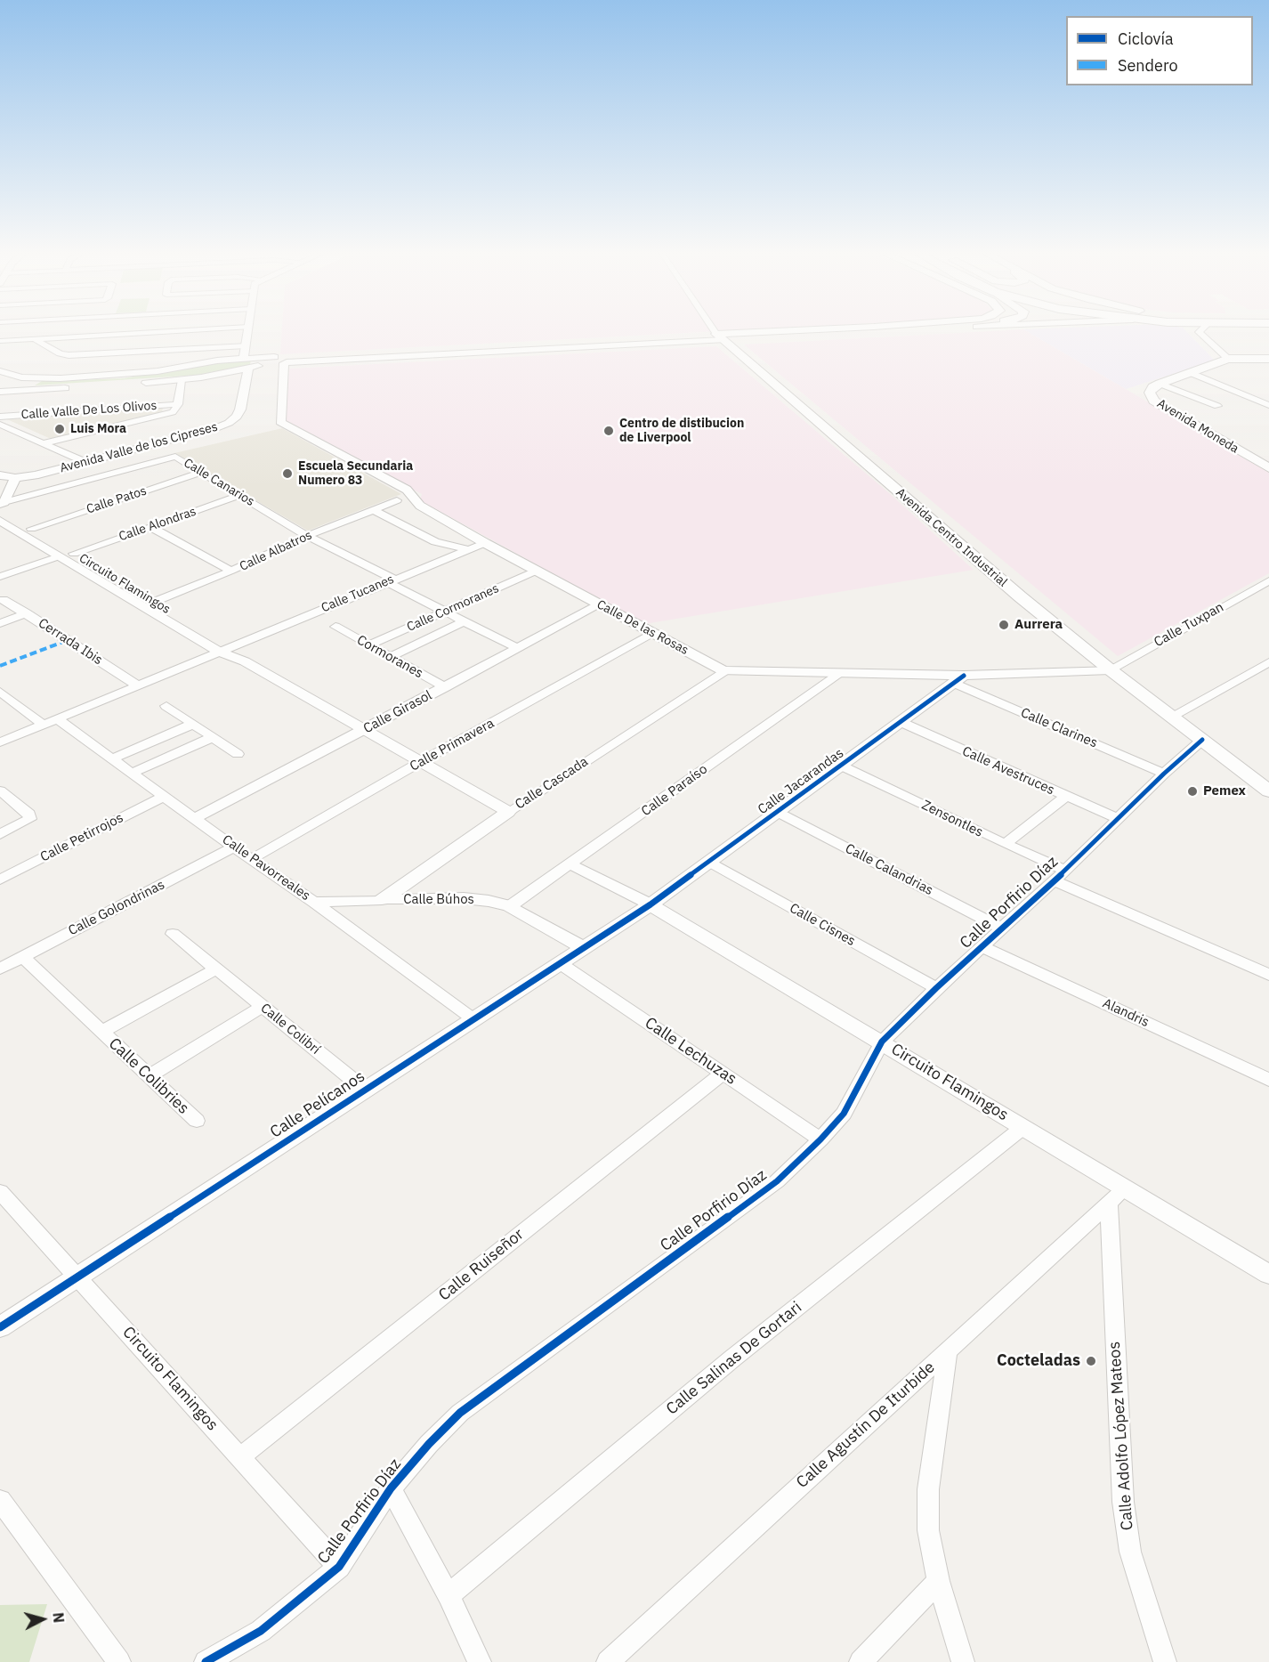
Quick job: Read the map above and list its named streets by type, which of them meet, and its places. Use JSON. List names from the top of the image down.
{
  "streets": {
    "main road": ["Avenida Moneda", "Avenida Centro Industrial"],
    "street": [
      "Calle Valle De Los Olivos",
      "Avenida Valle de los Cipreses",
      "Calle Canarios",
      "Calle Patos",
      "Calle Alondras",
      "Calle Albatros",
      "Circuito Flamingos",
      "Calle Tucanes",
      "Calle Cormoranes",
      "Calle Tuxpan",
      "Calle De las Rosas",
      "Cerrada Ibis",
      "Cormoranes",
      "Calle Girasol",
      "Calle Clarines",
      "Calle Primavera",
      "Calle Avestruces",
      "Calle Jacarandas",
      "Calle Cascada",
      "Calle Paraíso",
      "Zensontles",
      "Calle Petirrojos",
      "Calle Pavorreales",
      "Calle Calandrias",
      "Calle Búhos",
      "Calle Porfirio Díaz",
      "Calle Golondrinas",
      "Calle Cisnes",
      "Alandris",
      "Calle Colibrí",
      "Calle Lechuzas",
      "Calle Colibries",
      "Calle Pelícanos",
      "Calle Ruiseñor",
      "Calle Salinas De Gortari",
      "Calle Agustín De Iturbide",
      "Calle Adolfo López Mateos"
    ]
  },
  "crossings": [
    ["Calle Canarios", "Calle Patos"],
    ["Calle Canarios", "Calle Alondras"],
    ["Calle Canarios", "Calle Albatros"],
    ["Calle Canarios", "Circuito Flamingos"],
    ["Calle Canarios", "Calle Tucanes"],
    ["Calle Canarios", "Calle Cormoranes"],
    ["Calle Canarios", "Calle Girasol"],
    ["Calle Patos", "Circuito Flamingos"],
    ["Calle Alondras", "Circuito Flamingos"],
    ["Avenida Centro Industrial", "Calle Tuxpan"],
    ["Avenida Centro Industrial", "Calle De las Rosas"],
    ["Avenida Centro Industrial", "Calle Porfirio Díaz"],
    ["Calle Albatros", "Circuito Flamingos"],
    ["Circuito Flamingos", "Calle Tucanes"],
    ["Circuito Flamingos", "Calle Girasol"],
    ["Circuito Flamingos", "Calle Primavera"],
    ["Circuito Flamingos", "Calle Jacarandas"],
    ["Circuito Flamingos", "Calle Cascada"],
    ["Circuito Flamingos", "Calle Paraíso"],
    ["Circuito Flamingos", "Calle Porfirio Díaz"],
    ["Circuito Flamingos", "Calle Pelícanos"],
    ["Circuito Flamingos", "Calle Ruiseñor"],
    ["Circuito Flamingos", "Calle Salinas De Gortari"],
    ["Circuito Flamingos", "Calle Agustín De Iturbide"],
    ["Calle Tucanes", "Calle De las Rosas"],
    ["Calle Tucanes", "Cerrada Ibis"],
    ["Calle Tucanes", "Calle Pavorreales"],
    ["Calle Cormoranes", "Calle De las Rosas"],
    ["Calle Cormoranes", "Cormoranes"],
    ["Calle Tuxpan", "Calle De las Rosas"],
    ["Calle De las Rosas", "Calle Girasol"],
    ["Calle De las Rosas", "Calle Clarines"],
    ["Calle De las Rosas", "Calle Primavera"],
    ["Calle De las Rosas", "Calle Jacarandas"],
    ["Calle De las Rosas", "Calle Cascada"],
    ["Calle De las Rosas", "Calle Paraíso"],
    ["Cormoranes", "Calle Girasol"],
    ["Calle Girasol", "Calle Pavorreales"],
    ["Calle Clarines", "Calle Jacarandas"],
    ["Calle Clarines", "Calle Porfirio Díaz"],
    ["Calle Primavera", "Calle Pavorreales"],
    ["Calle Avestruces", "Calle Jacarandas"],
    ["Calle Avestruces", "Calle Porfirio Díaz"],
    ["Calle Jacarandas", "Zensontles"],
    ["Calle Jacarandas", "Calle Calandrias"],
    ["Calle Jacarandas", "Calle Cisnes"],
    ["Calle Jacarandas", "Calle Pelícanos"],
    ["Calle Cascada", "Calle Búhos"],
    ["Calle Paraíso", "Calle Búhos"],
    ["Zensontles", "Calle Porfirio Díaz"],
    ["Calle Petirrojos", "Calle Pavorreales"],
    ["Calle Pavorreales", "Calle Búhos"],
    ["Calle Pavorreales", "Calle Golondrinas"],
    ["Calle Pavorreales", "Calle Pelícanos"],
    ["Calle Calandrias", "Calle Porfirio Díaz"],
    ["Calle Búhos", "Calle Pelícanos"],
    ["Calle Porfirio Díaz", "Calle Cisnes"],
    ["Calle Porfirio Díaz", "Alandris"],
    ["Calle Porfirio Díaz", "Calle Lechuzas"],
    ["Calle Porfirio Díaz", "Calle Salinas De Gortari"],
    ["Calle Golondrinas", "Calle Colibries"],
    ["Calle Colibrí", "Calle Colibries"],
    ["Calle Colibrí", "Calle Pelícanos"],
    ["Calle Lechuzas", "Calle Pelícanos"],
    ["Calle Lechuzas", "Calle Ruiseñor"],
    ["Calle Agustín De Iturbide", "Calle Adolfo López Mateos"]
  ],
  "places": [
    "Luis Mora",
    "Centro de distibucion de Liverpool",
    "Escuela Secundaria Numero 83",
    "Aurrera",
    "Pemex",
    "Cocteladas"
  ],
  "legend": ["Ciclovía", "Sendero"],
  "north": "right"
}
